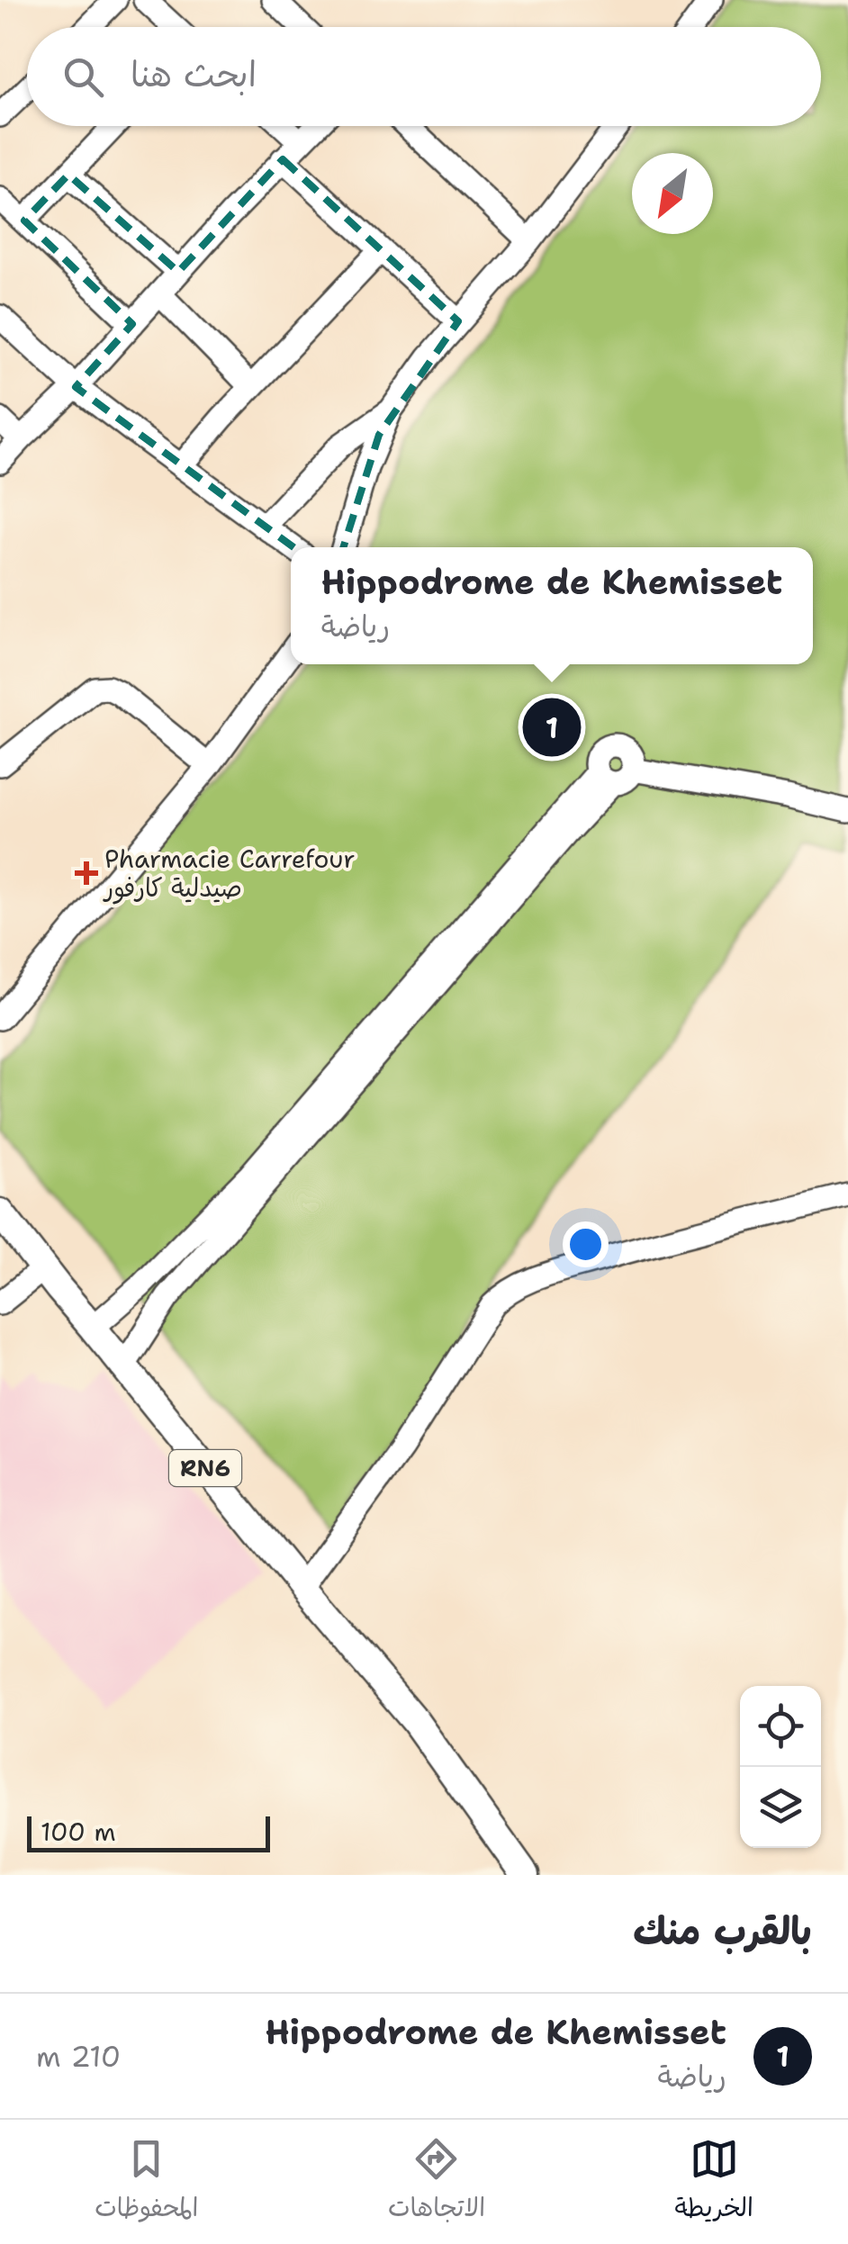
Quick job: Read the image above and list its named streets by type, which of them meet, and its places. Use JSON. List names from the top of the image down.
{
  "streets": {
    "main road": ["RN6"]
  },
  "places": {
    "health": ["Pharmacie Carrefour صيدلية كارفور"]
  },
  "scale_bar": "100 m",
  "north": "bottom left",
  "page": {
    "search": "ابحث هنا",
    "popup": ["Hippodrome de Khemisset", "رياضة"],
    "pins": "1",
    "scale": "100 m",
    "heading": "بالقرب منك",
    "list": [
      {
        "mark": "1",
        "name": "Hippodrome de Khemisset",
        "note": "رياضة",
        "value": "210 m"
      }
    ],
    "nav": ["الخريطة", "الاتجاهات", "المحفوظات"]
  }
}
